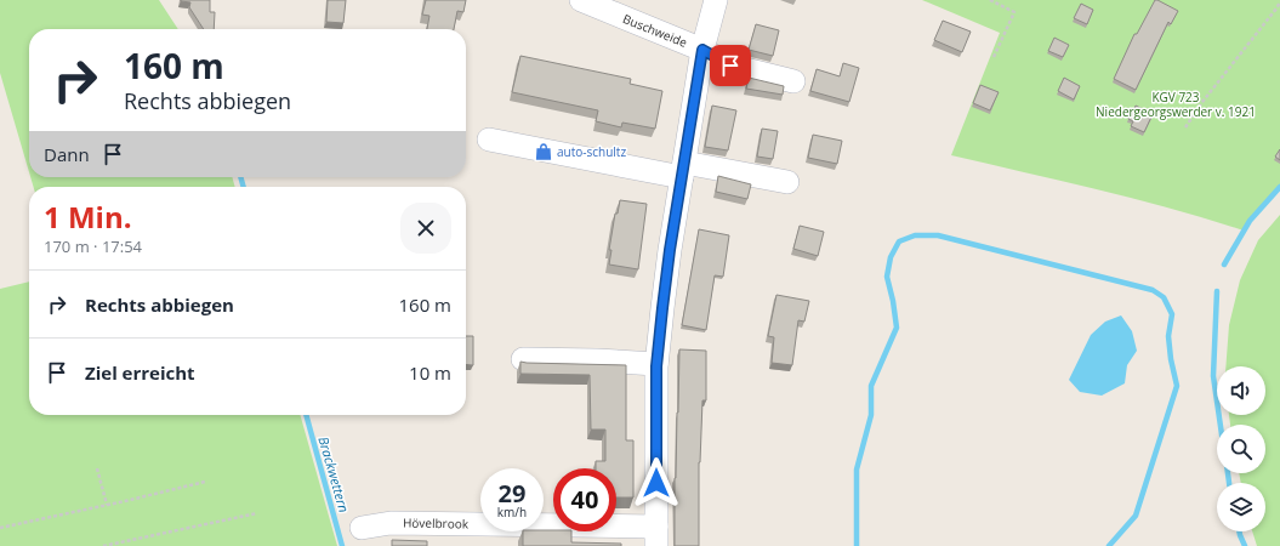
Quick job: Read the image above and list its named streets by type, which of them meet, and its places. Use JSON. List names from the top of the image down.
{
  "streets": {
    "street": ["Buschweide", "Hövelbrook"]
  },
  "water": ["Brackwettern"],
  "parks": ["KGV 723 Niedergeorgswerder v. 1921"],
  "places": {
    "shop": ["auto-schultz"]
  },
  "page": {
    "turn": ["160 m", "Rechts abbiegen"],
    "then": "Dann",
    "heading": ["1 Min.", "170 m · 17:54"],
    "list": [
      {
        "name": "Rechts abbiegen",
        "value": "160 m"
      },
      {
        "name": "Ziel erreicht",
        "value": "10 m"
      }
    ],
    "speed": "29 km/h",
    "limit": "40"
  }
}
